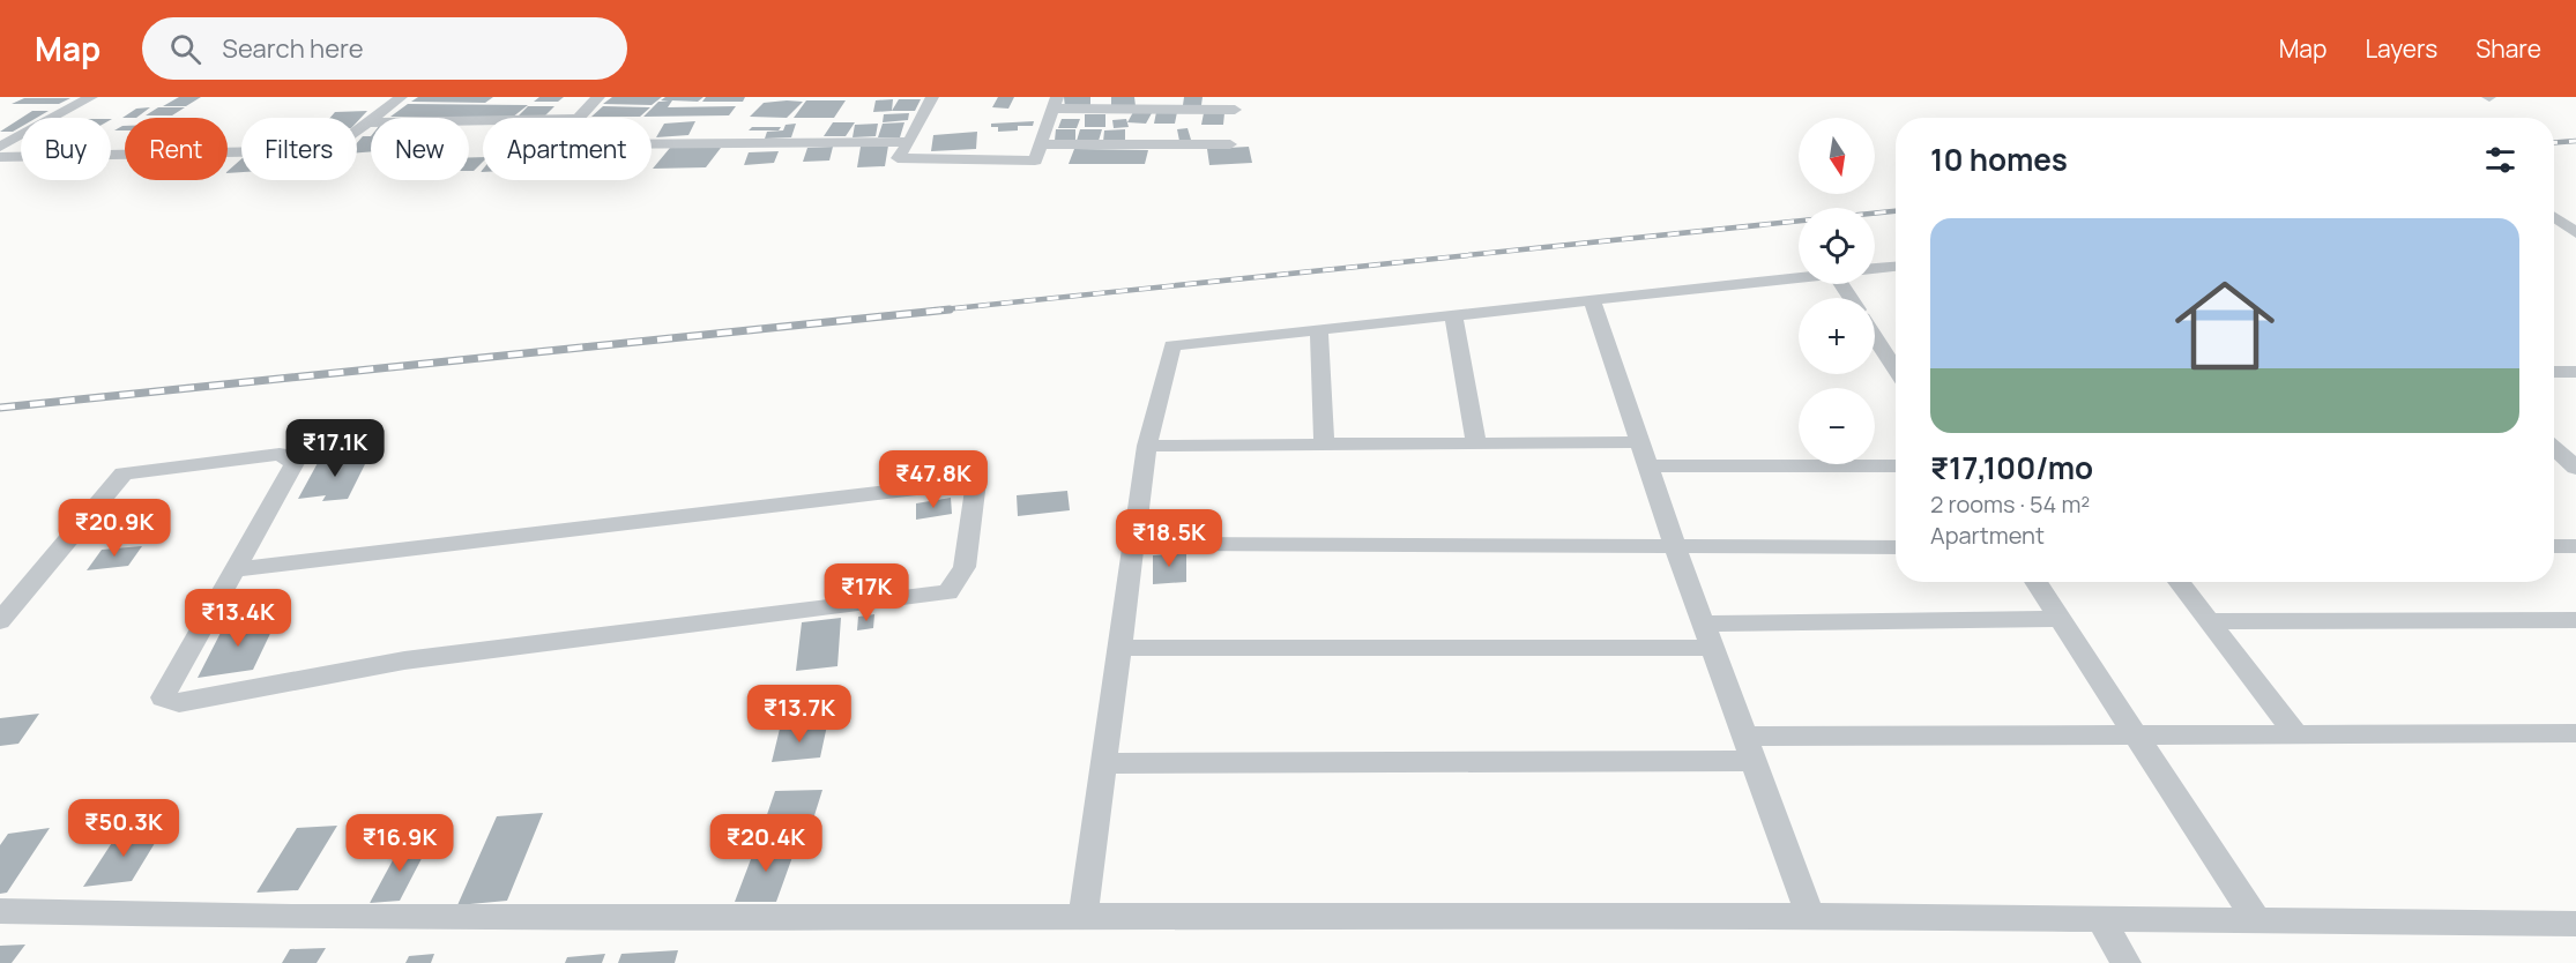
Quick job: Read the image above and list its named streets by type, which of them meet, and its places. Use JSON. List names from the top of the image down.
{
  "north": "bottom",
  "page": {
    "header": "Map",
    "search": "Search here",
    "nav": ["Map", "Layers", "Share"],
    "map_buttons": ["+", "−"],
    "chip": [
      "Buy",
      "Rent",
      "Filters",
      "New",
      "Apartment"
    ],
    "heading": "10 homes",
    "list": [
      {
        "name": "₹17,100/mo",
        "note": "2 rooms · 54 m² · Apartment"
      }
    ],
    "price": [
      "₹17.1K",
      "₹47.8K",
      "₹20.9K",
      "₹18.5K",
      "₹17K",
      "₹13.4K",
      "₹13.7K",
      "₹50.3K",
      "₹16.9K",
      "₹20.4K"
    ]
  }
}
